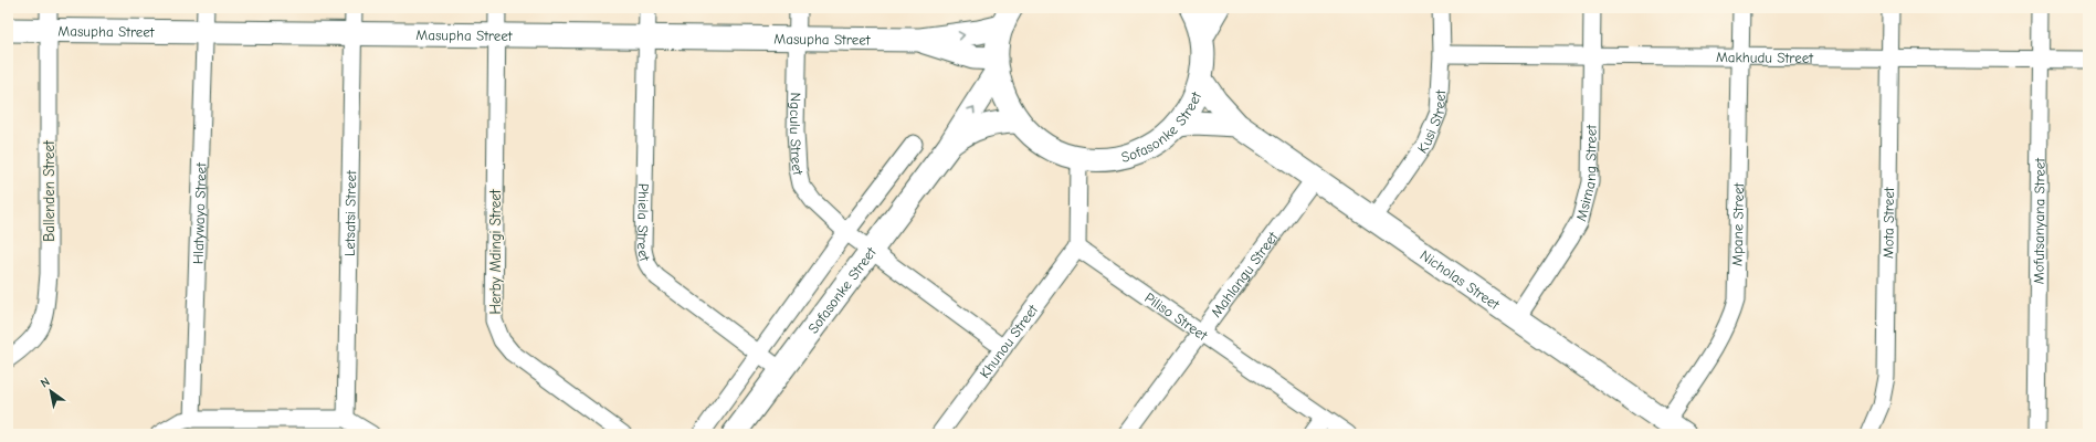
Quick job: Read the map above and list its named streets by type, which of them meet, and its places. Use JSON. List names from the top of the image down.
{
  "streets": {
    "street": [
      "Masupha Street",
      "Makhudu Street",
      "Kusi Street",
      "Sofasonke Street",
      "Ngculu Street",
      "Msimang Street",
      "Ballenden Street",
      "Hlatywayo Street",
      "Letsatsi Street",
      "Mofutsanyana Street",
      "Phiela Street",
      "Mota Street",
      "Mpane Street",
      "Herby Mdingi Street",
      "Mahlangu Street",
      "Nicholas Street",
      "Piliso Street",
      "Khunou Street"
    ]
  },
  "crossings": [
    ["Masupha Street", "Sofasonke Street"],
    ["Masupha Street", "Ngculu Street"],
    ["Masupha Street", "Ballenden Street"],
    ["Masupha Street", "Hlatywayo Street"],
    ["Masupha Street", "Letsatsi Street"],
    ["Masupha Street", "Phiela Street"],
    ["Masupha Street", "Herby Mdingi Street"],
    ["Makhudu Street", "Kusi Street"],
    ["Makhudu Street", "Msimang Street"],
    ["Makhudu Street", "Mofutsanyana Street"],
    ["Makhudu Street", "Mota Street"],
    ["Makhudu Street", "Mpane Street"],
    ["Kusi Street", "Nicholas Street"],
    ["Sofasonke Street", "Ngculu Street"],
    ["Sofasonke Street", "Phiela Street"],
    ["Sofasonke Street", "Nicholas Street"],
    ["Ngculu Street", "Khunou Street"],
    ["Msimang Street", "Nicholas Street"],
    ["Mpane Street", "Nicholas Street"],
    ["Mahlangu Street", "Nicholas Street"],
    ["Mahlangu Street", "Piliso Street"],
    ["Piliso Street", "Khunou Street"]
  ],
  "north": "top left"
}
